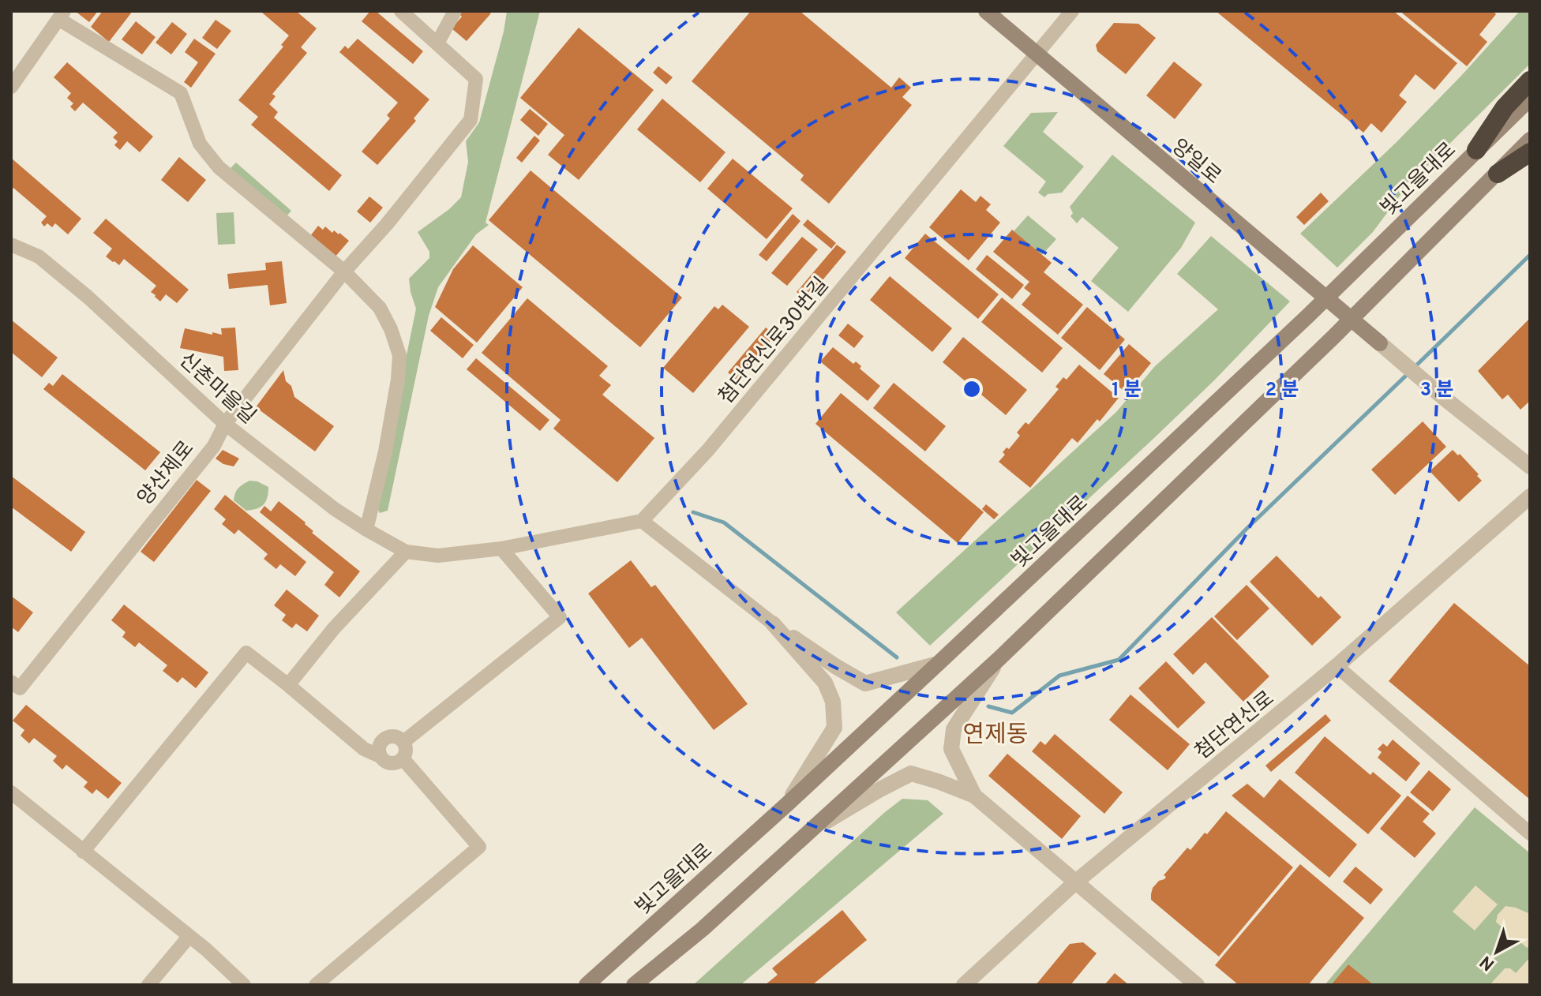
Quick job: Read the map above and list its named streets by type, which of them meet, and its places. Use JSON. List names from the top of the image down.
{
  "streets": {
    "main road": ["양일로", "빛고을대로"],
    "street": [
      "첨단연신로30번길",
      "신촌마을길",
      "양산제로",
      "첨단연신로"
    ]
  },
  "crossings": [
    ["양일로", "첨단연신로30번길"],
    ["첨단연신로30번길", "신촌마을길"],
    ["신촌마을길", "양산제로"]
  ],
  "districts": ["연제동"],
  "north": "bottom left",
  "rings": ["1 분", "2 분", "3 분"]
}
